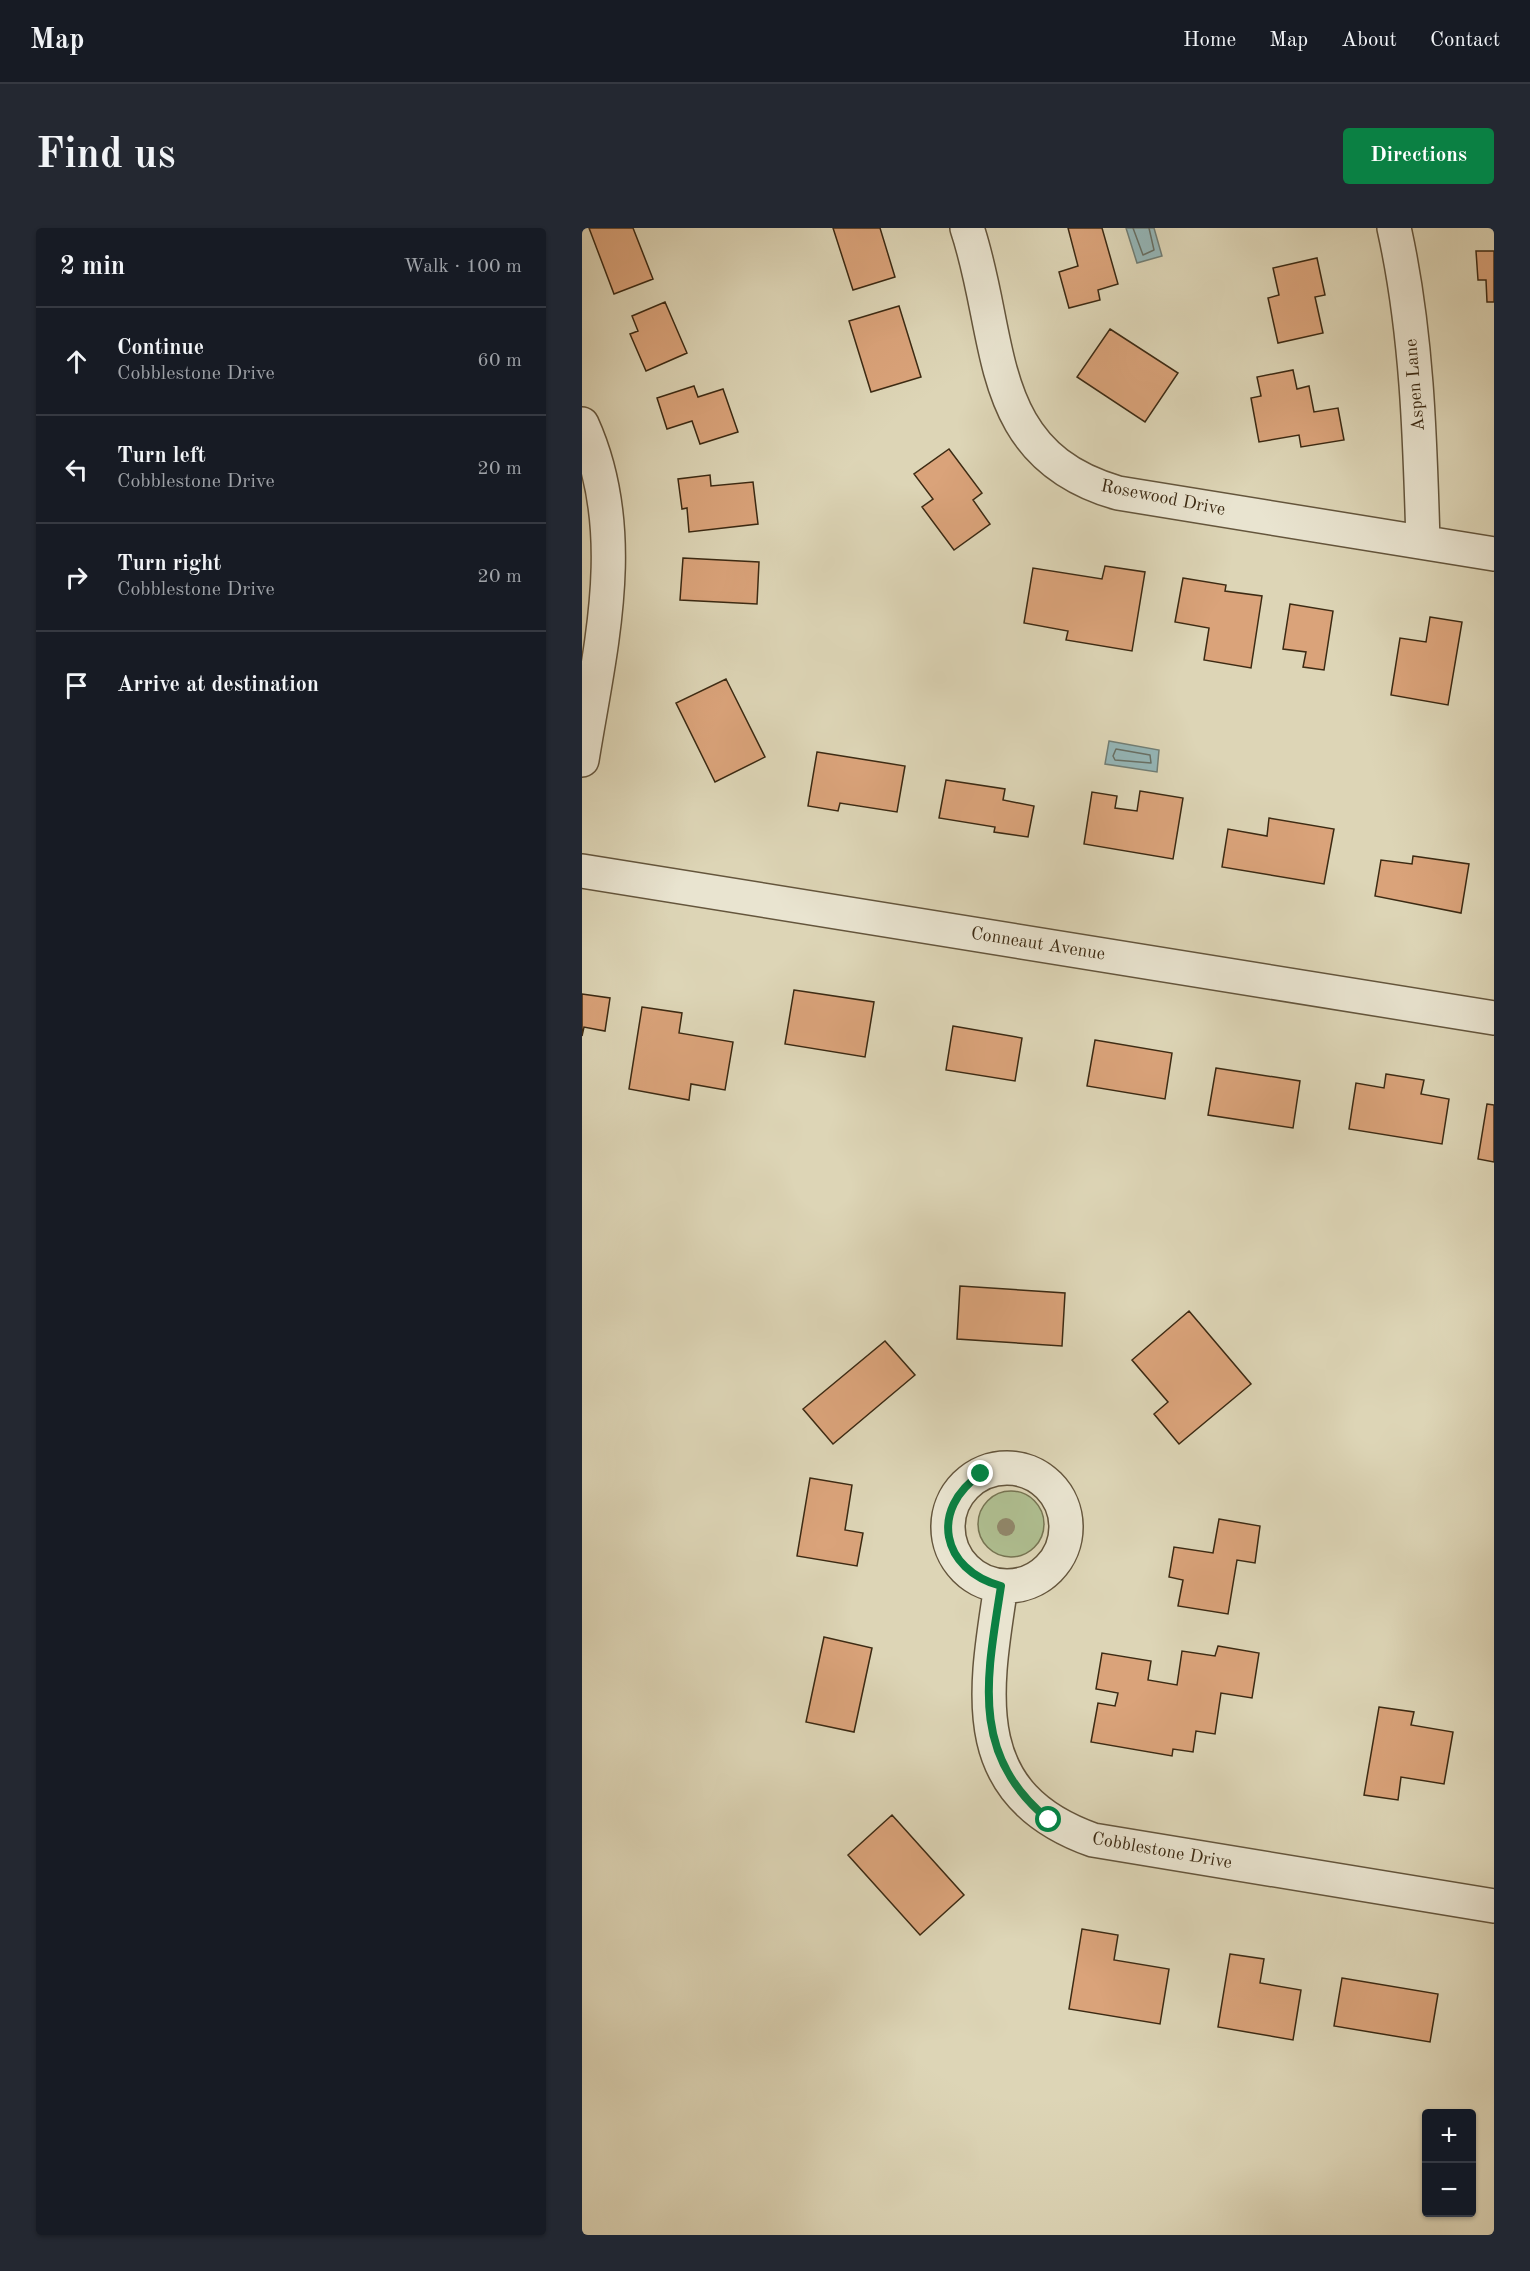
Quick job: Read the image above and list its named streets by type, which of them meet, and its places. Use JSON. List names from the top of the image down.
{
  "streets": {
    "street": [
      "Aspen Lane",
      "Rosewood Drive",
      "Conneaut Avenue",
      "Cobblestone Drive"
    ]
  },
  "crossings": [
    ["Aspen Lane", "Rosewood Drive"]
  ],
  "page": {
    "header": "Map",
    "nav": [
      "Home",
      "Map",
      "About",
      "Contact"
    ],
    "buttons": "Directions",
    "title": "Find us",
    "heading": ["2 min", "Walk · 100 m"],
    "list": [
      ["Continue", "Cobblestone Drive", "60 m"],
      ["Turn left", "Cobblestone Drive", "20 m"],
      ["Turn right", "Cobblestone Drive", "20 m"],
      "Arrive at destination"
    ],
    "map_buttons": ["+", "−"]
  }
}
